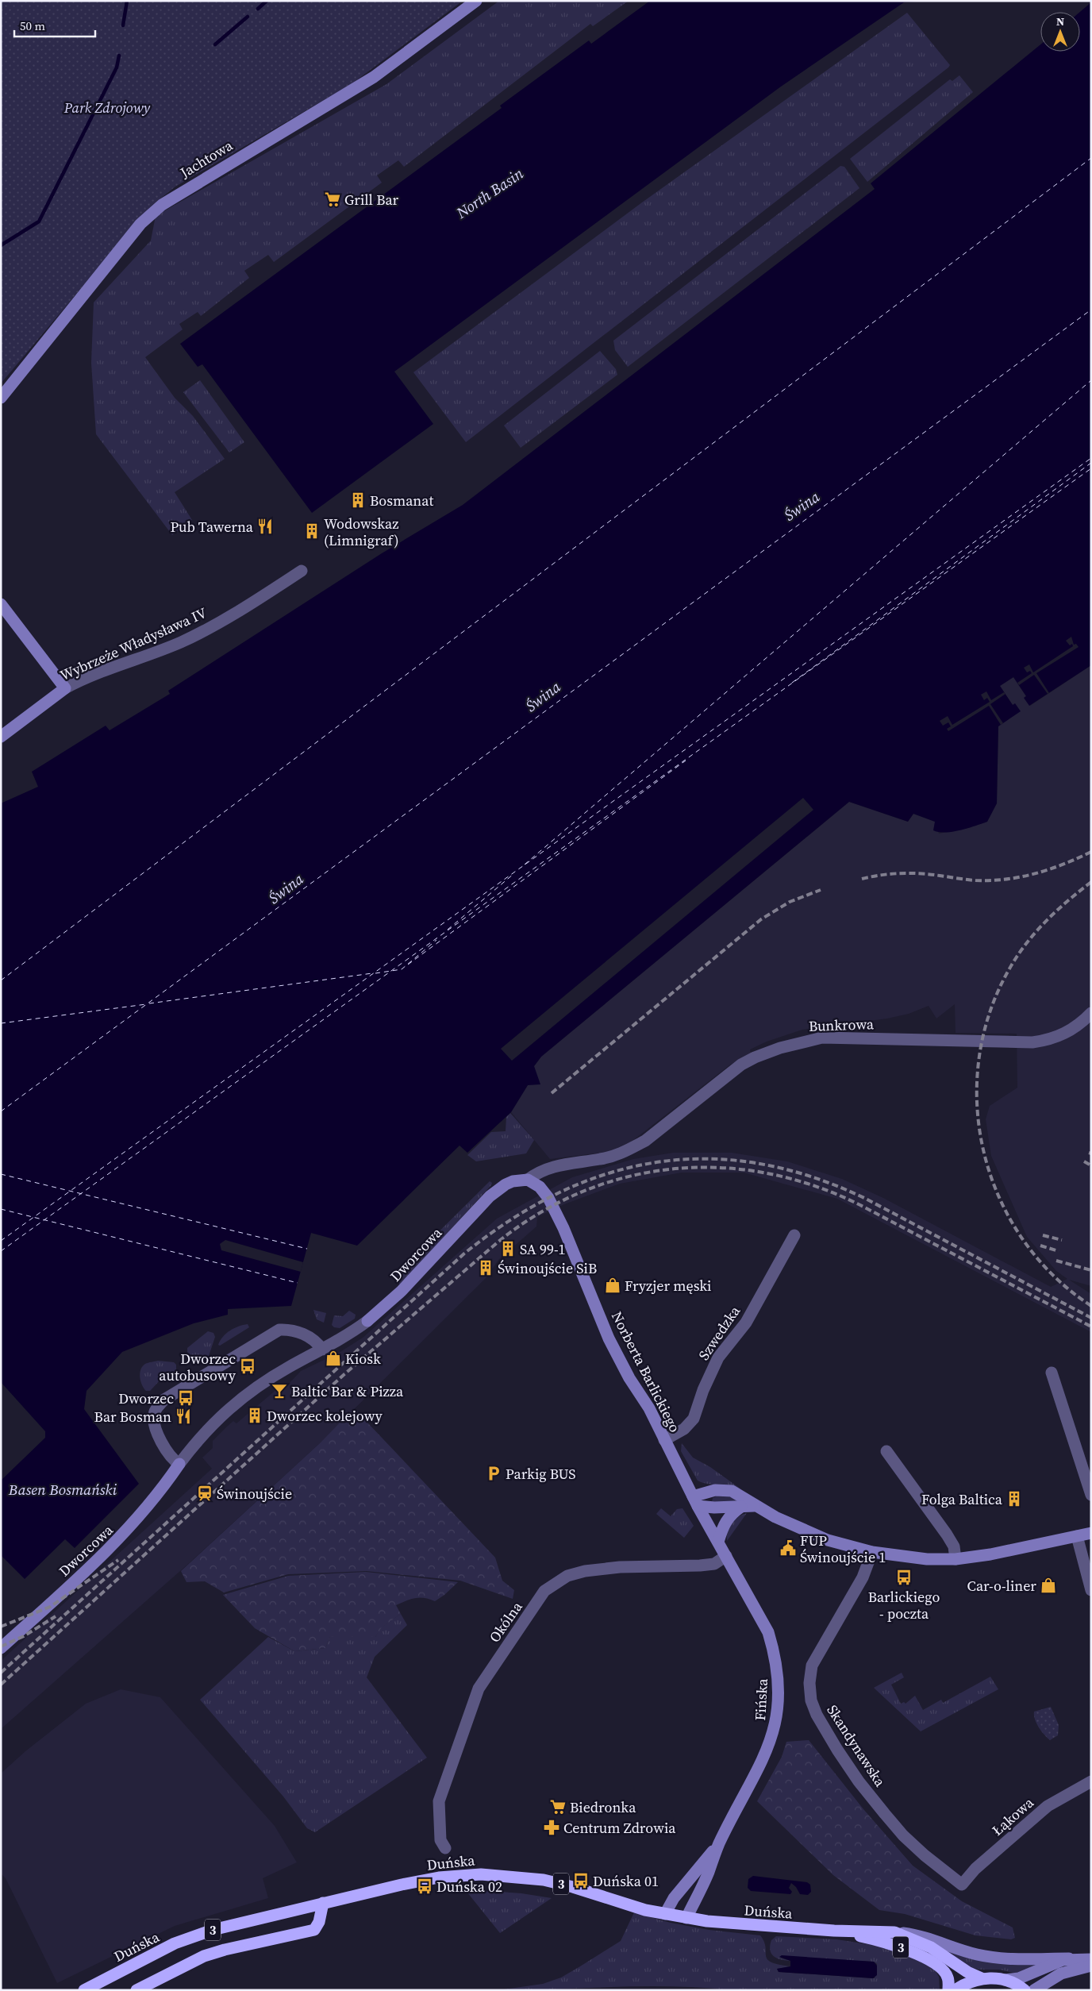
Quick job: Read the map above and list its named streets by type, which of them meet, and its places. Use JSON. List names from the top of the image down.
{
  "streets": {
    "highway": ["Duńska", "3"],
    "street": [
      "Jachtowa",
      "Wybrzeże Władysława IV",
      "Bunkrowa",
      "Dworcowa",
      "Szwedzka",
      "Norberta Barlickiego",
      "Okólna",
      "Fińska",
      "Skandynawska",
      "Łąkowa"
    ]
  },
  "crossings": [
    ["Bunkrowa", "Dworcowa"],
    ["Bunkrowa", "Norberta Barlickiego"],
    ["Dworcowa", "Norberta Barlickiego"],
    ["Szwedzka", "Norberta Barlickiego"],
    ["Norberta Barlickiego", "Okólna"],
    ["Norberta Barlickiego", "Fińska"],
    ["Okólna", "Fińska"],
    ["Fińska", "Duńska"],
    ["Skandynawska", "Łąkowa"],
    ["Duńska", "3"]
  ],
  "water": ["North Basin", "Świna", "Basen Bosmański"],
  "parks": ["Park Zdrojowy"],
  "places": {
    "supermarket": ["Grill Bar", "Biedronka"],
    "building": [
      "Bosmanat",
      "Wodowskaz (Limnigraf)",
      "SA 99-1",
      "Świnoujście SiB",
      "Dworzec kolejowy",
      "Folga Baltica"
    ],
    "restaurant": ["Pub Tawerna", "Bar Bosman"],
    "shop": ["Fryzjer męski", "Kiosk", "Car-o-liner"],
    "bus stop": [
      "Dworzec autobusowy",
      "Dworzec",
      "Barlickiego - poczta",
      "Duńska 01",
      "Duńska 02"
    ],
    "bar": ["Baltic Bar & Pizza"],
    "parking": ["Parkig BUS"],
    "station": ["Świnoujście"],
    "public building": ["FUP Świnoujście 1"],
    "pharmacy": ["Centrum Zdrowia"]
  },
  "scale_bar": "50 m",
  "north": "top"
}
